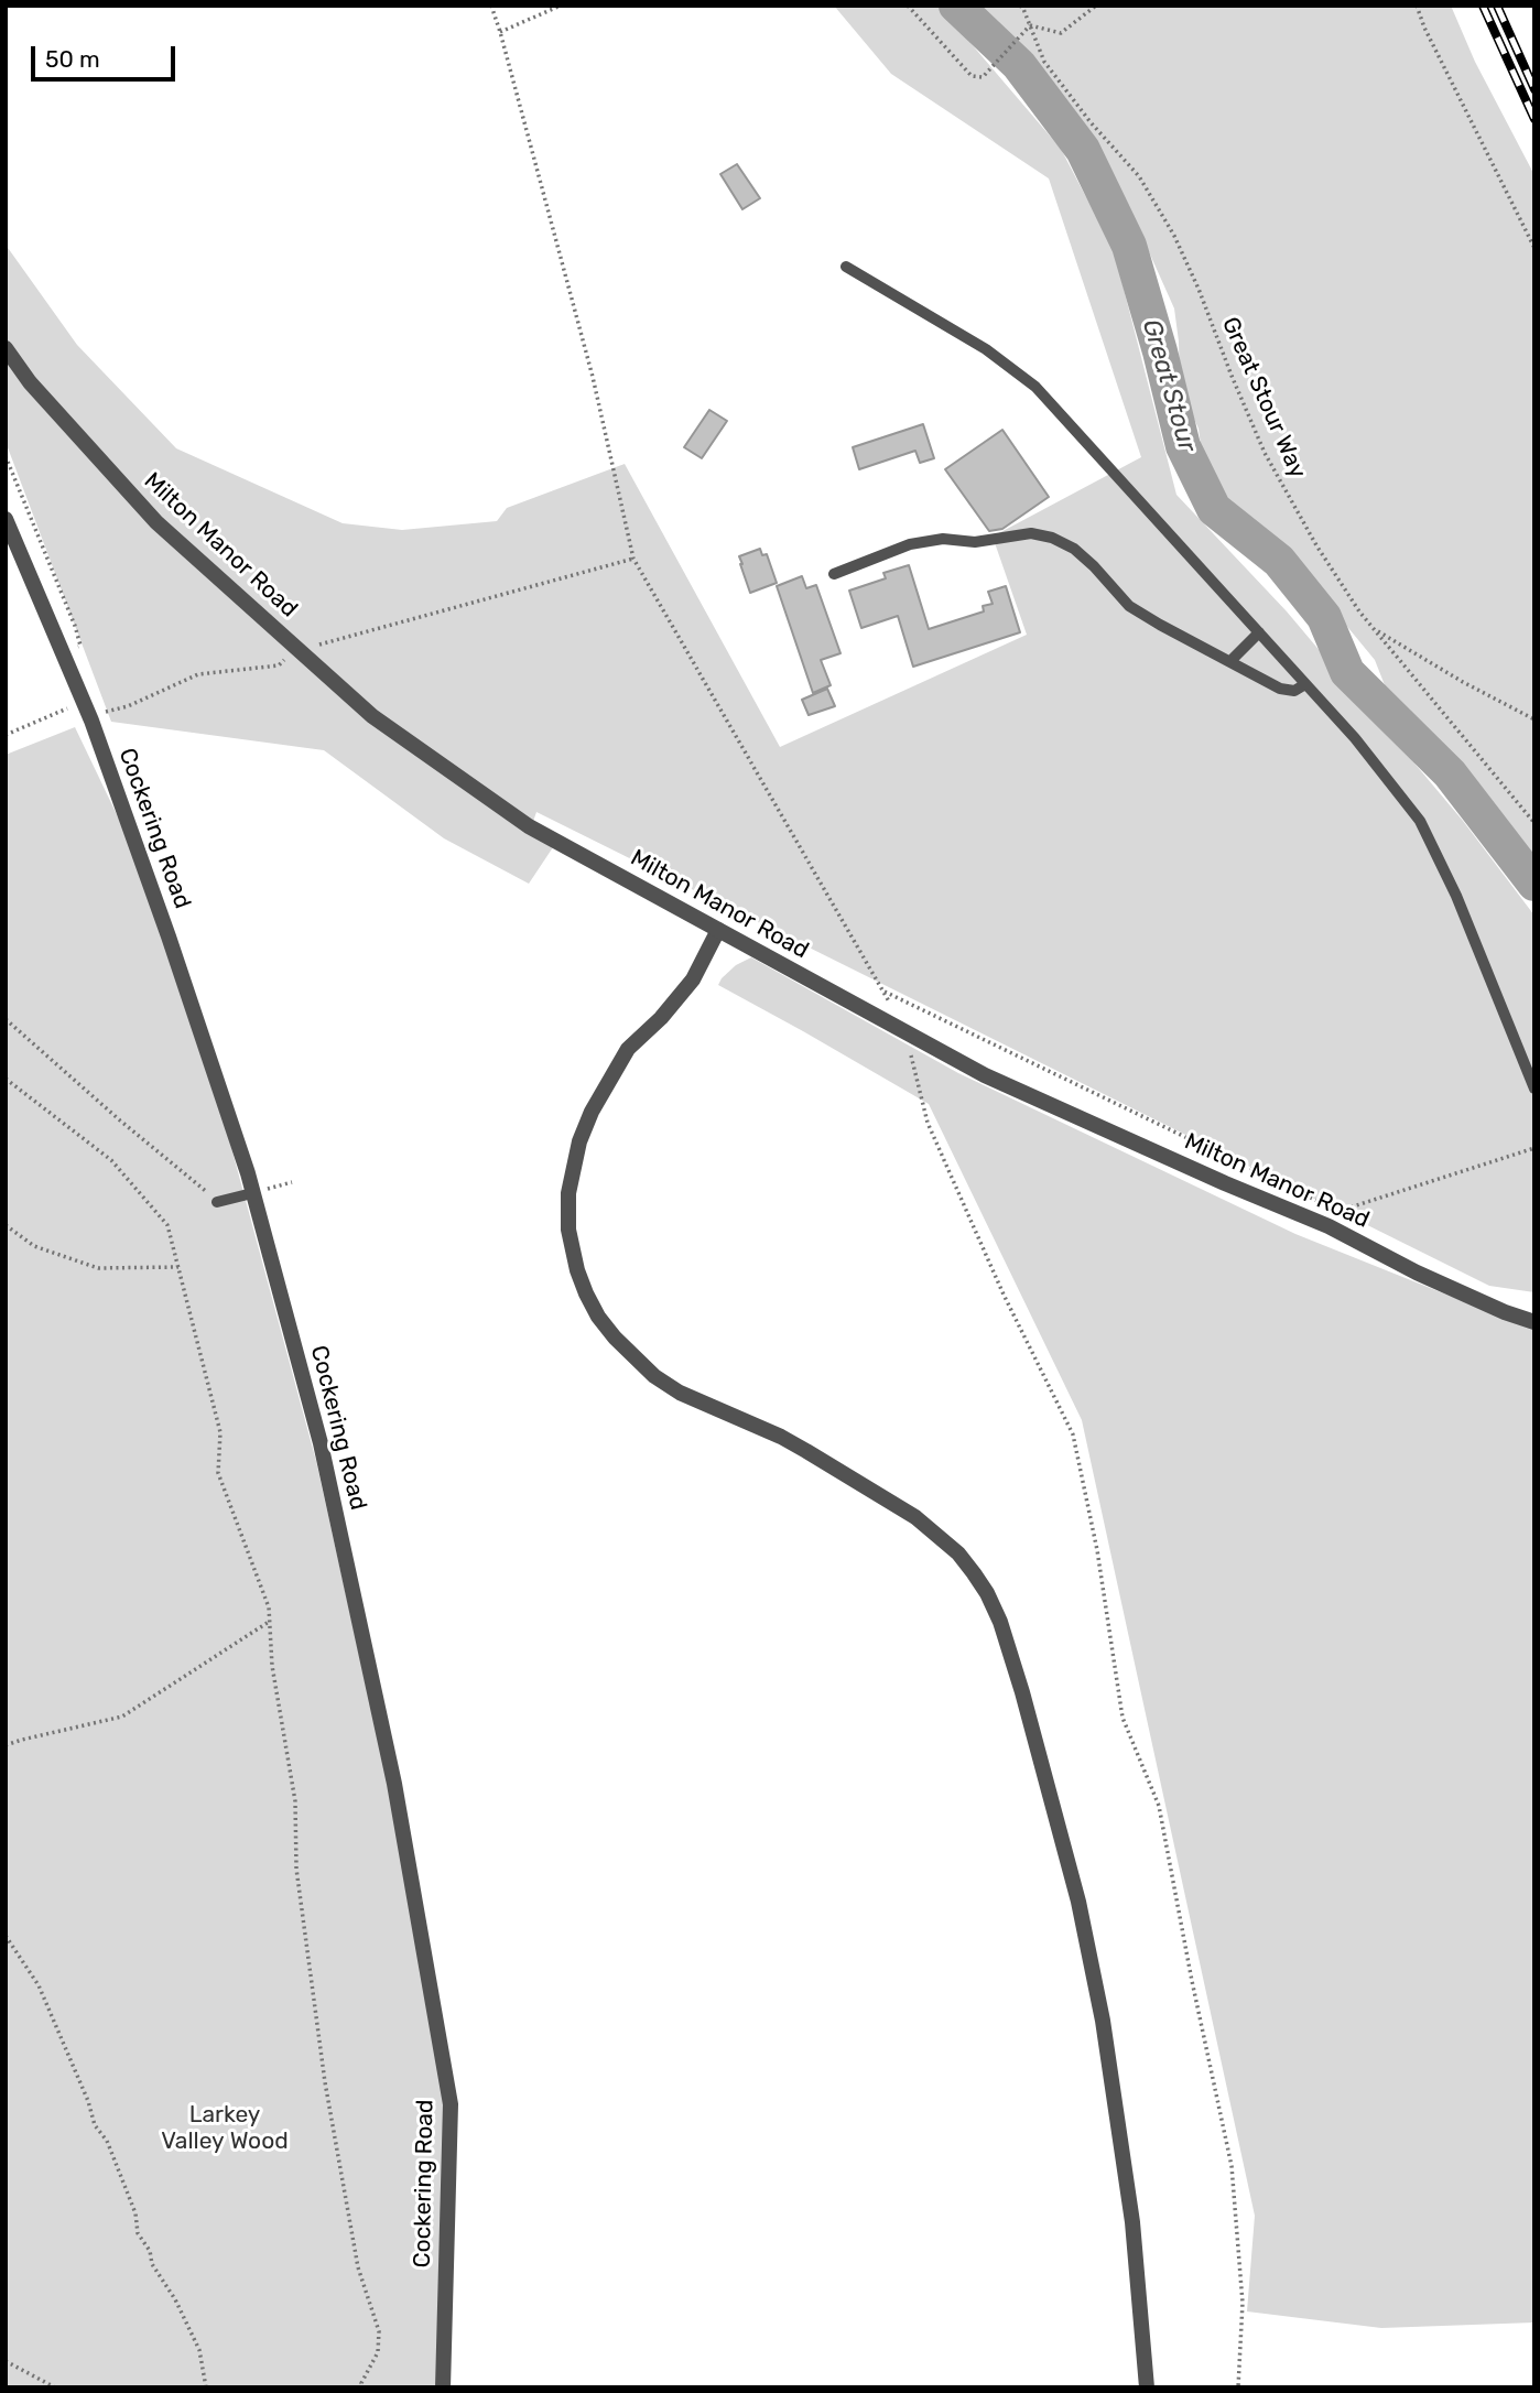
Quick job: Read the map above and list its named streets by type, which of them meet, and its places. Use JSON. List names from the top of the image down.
{
  "streets": {
    "street": ["Milton Manor Road", "Cockering Road"],
    "path": ["Great Stour Way"]
  },
  "water": ["Great Stour"],
  "parks": ["Larkey Valley Wood"],
  "scale_bar": "50 m"
}
